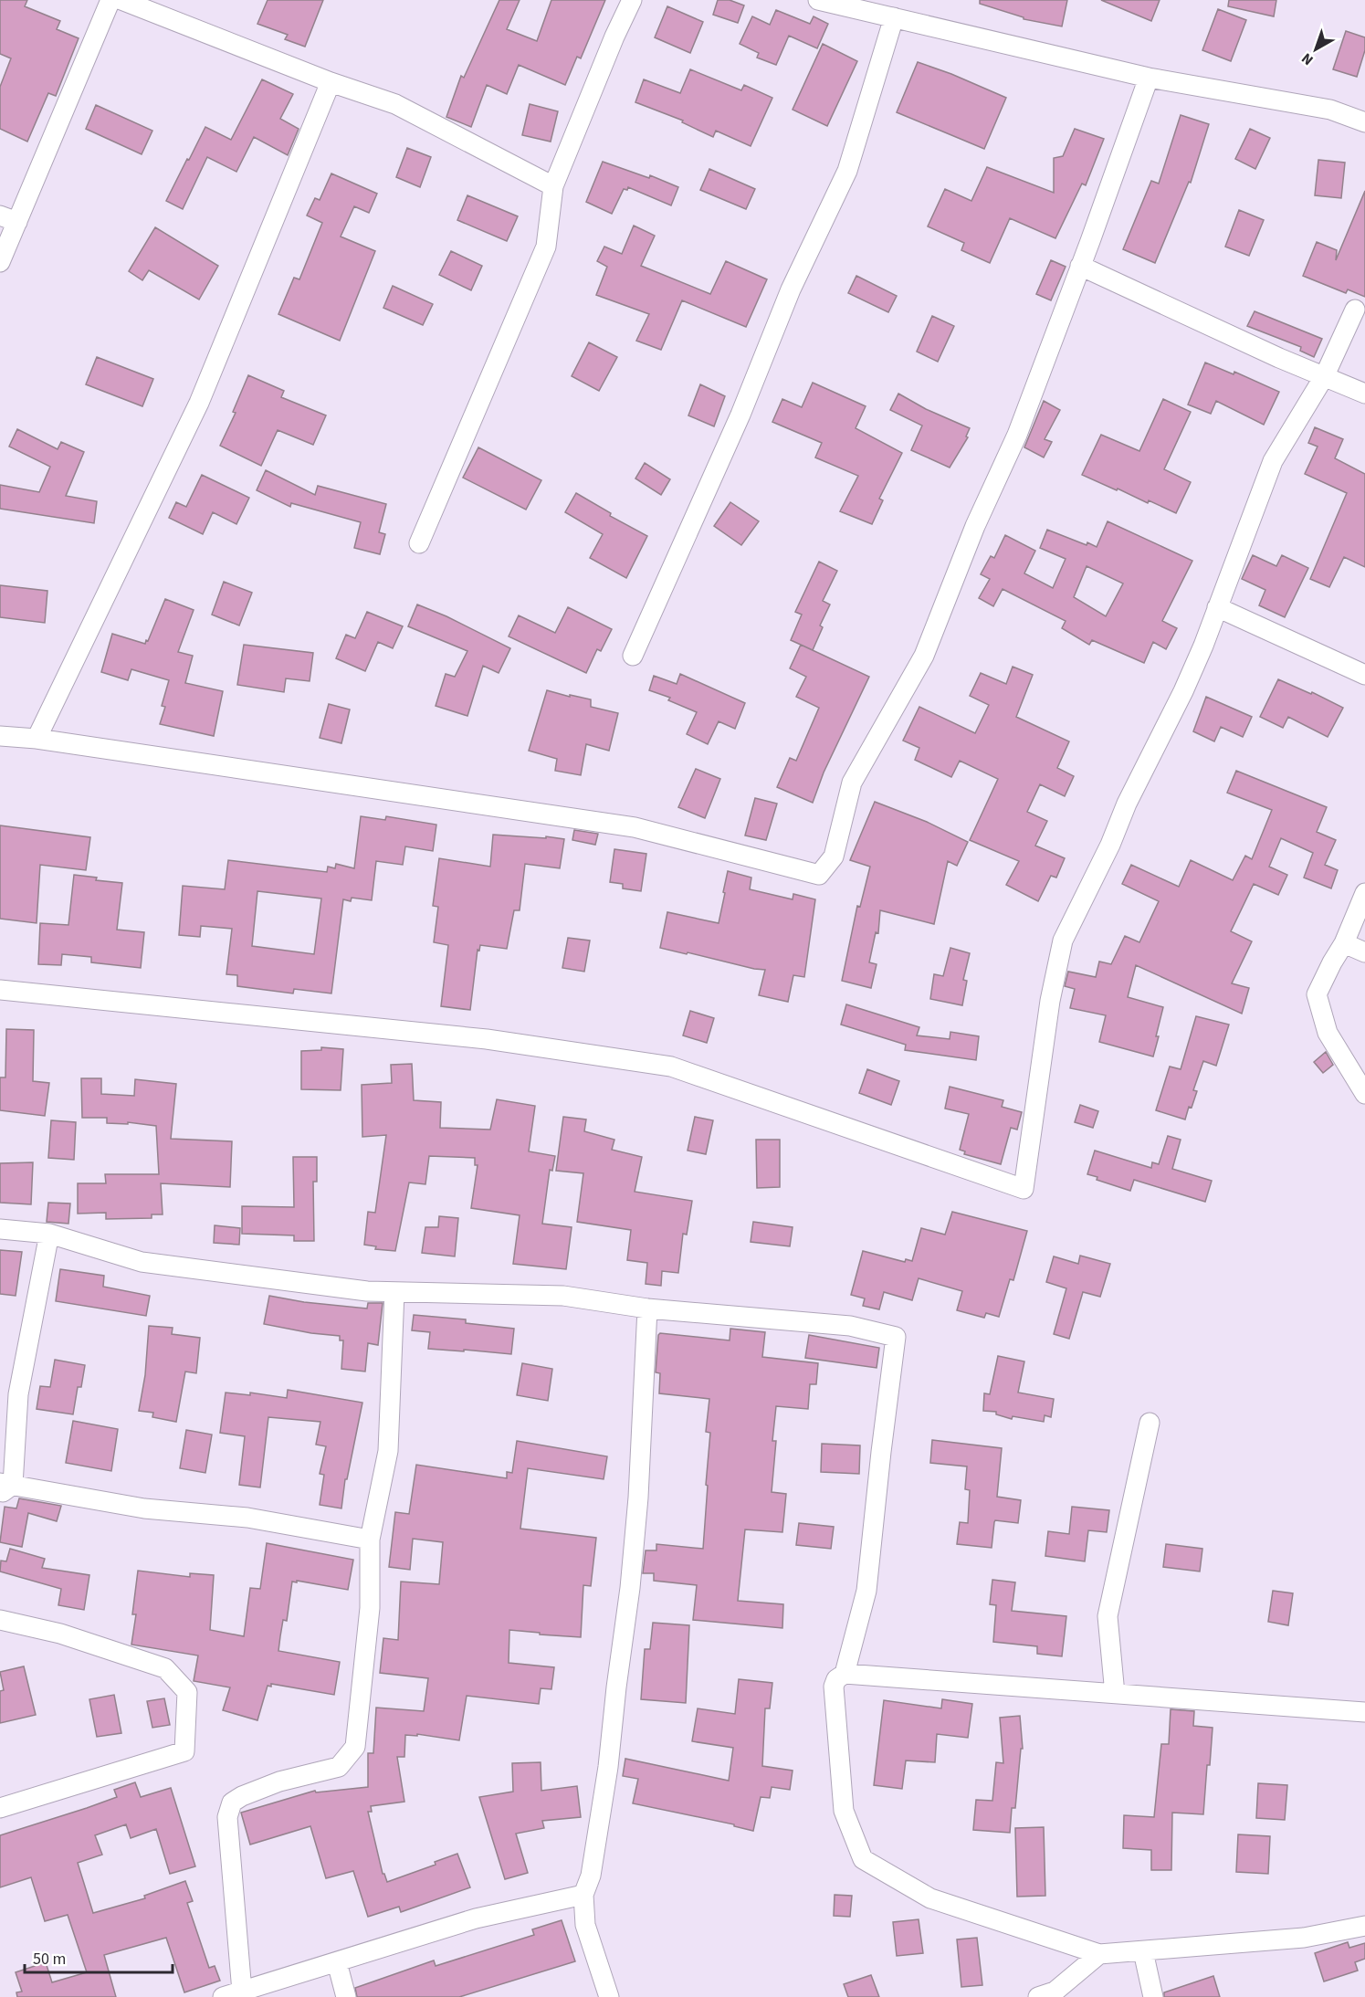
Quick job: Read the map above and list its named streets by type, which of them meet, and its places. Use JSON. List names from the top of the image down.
{
  "scale_bar": "50 m",
  "north": "bottom left"
}
